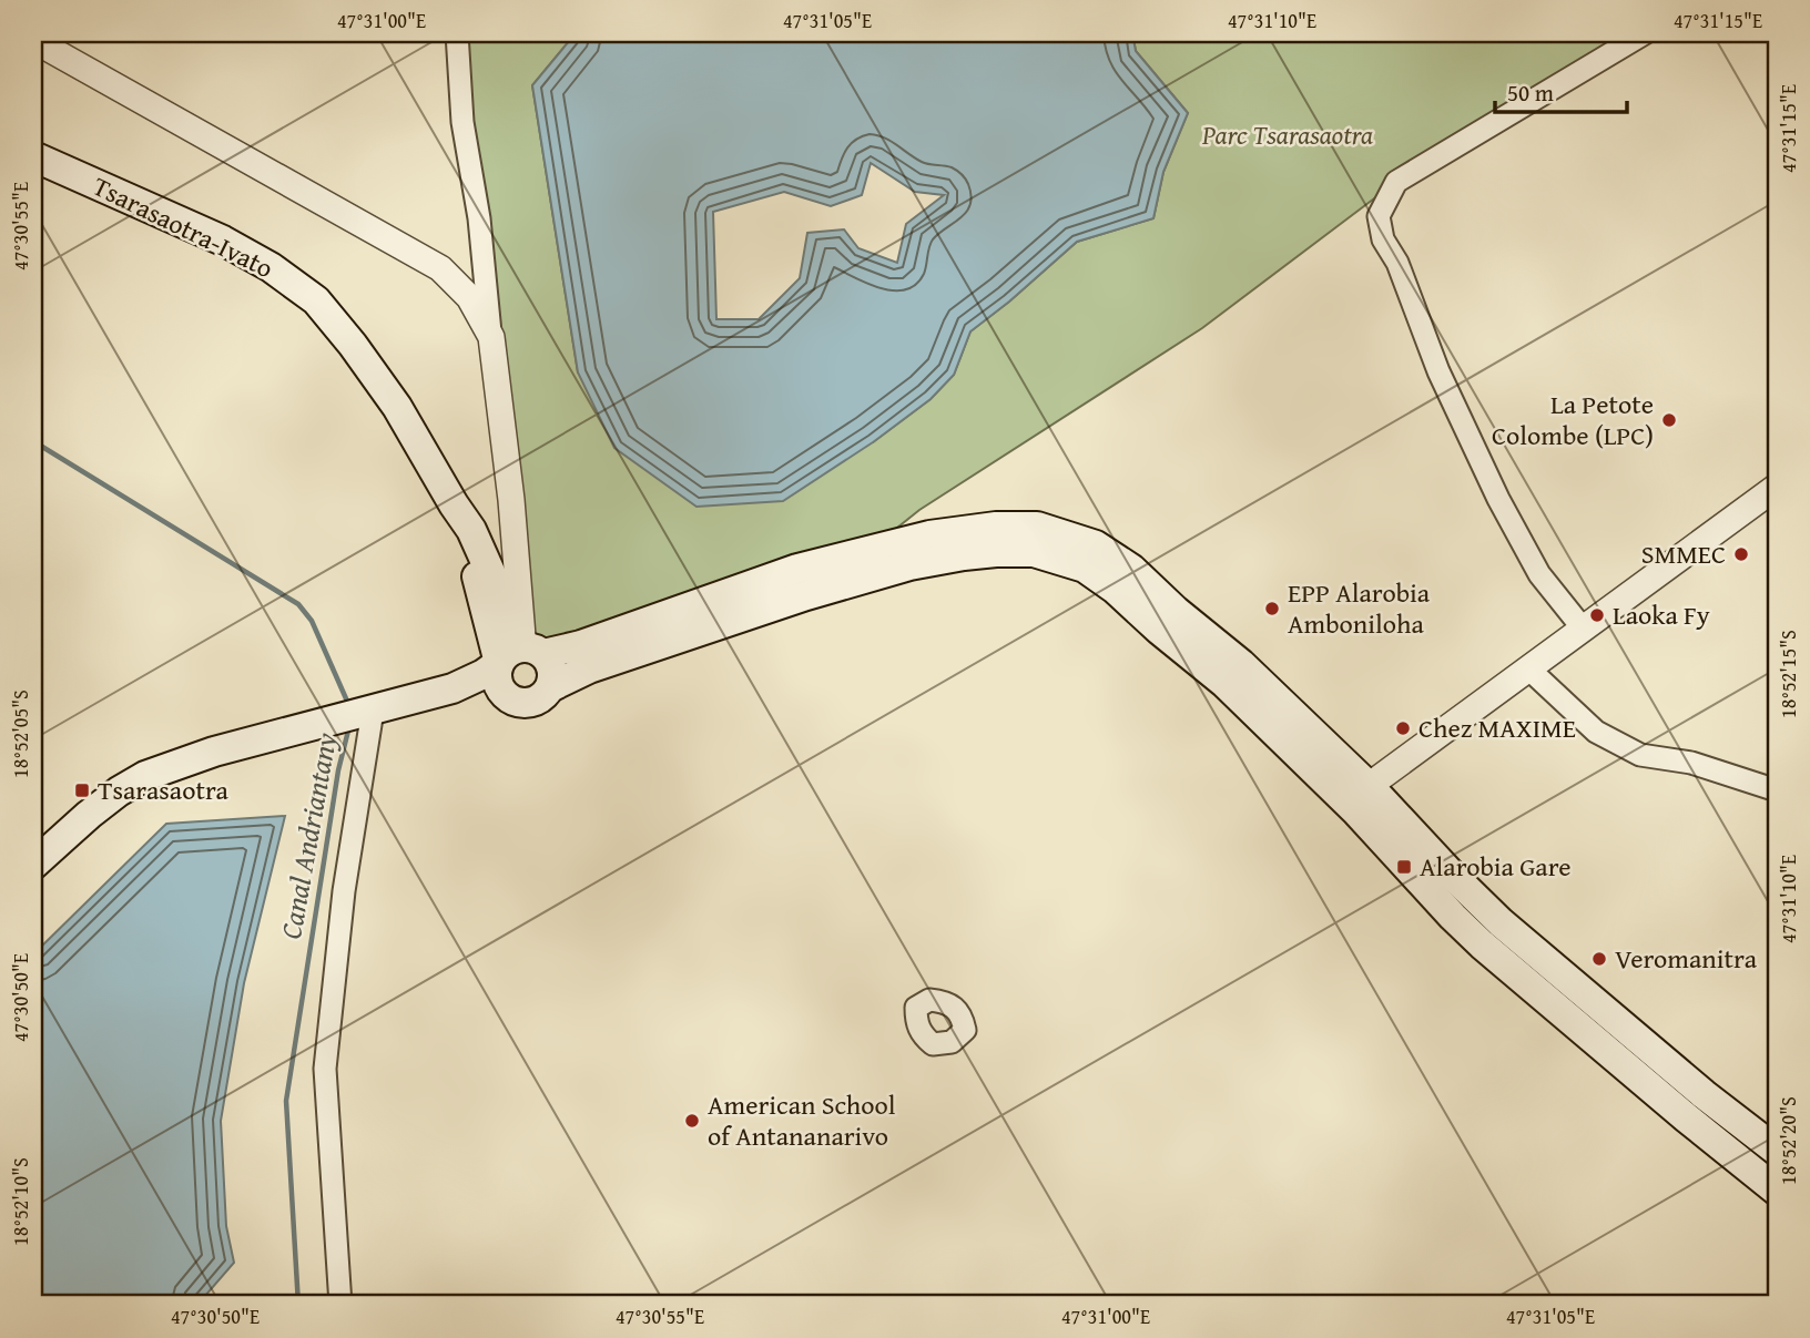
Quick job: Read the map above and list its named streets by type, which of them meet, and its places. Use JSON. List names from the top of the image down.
{
  "streets": {
    "main road": ["Tsarasaotra-Ivato"]
  },
  "water": ["Canal Andriantany"],
  "parks": ["Parc Tsarasaotra"],
  "places": {
    "other": [
      "La Petote Colombe (LPC)",
      "SMMEC",
      "EPP Alarobia Amboniloha",
      "Laoka Fy",
      "Chez MAXIME",
      "Veromanitra",
      "American School of Antananarivo"
    ],
    "transit": ["Tsarasaotra", "Alarobia Gare"]
  },
  "scale_bar": "50 m",
  "coordinates": [
    "47°31'00\"E",
    "47°31'05\"E",
    "47°31'10\"E",
    "47°31'15\"E",
    "47°30'55\"E",
    "18°52'15\"S",
    "18°52'05\"S",
    "47°30'50\"E",
    "18°52'20\"S",
    "18°52'10\"S"
  ]
}
